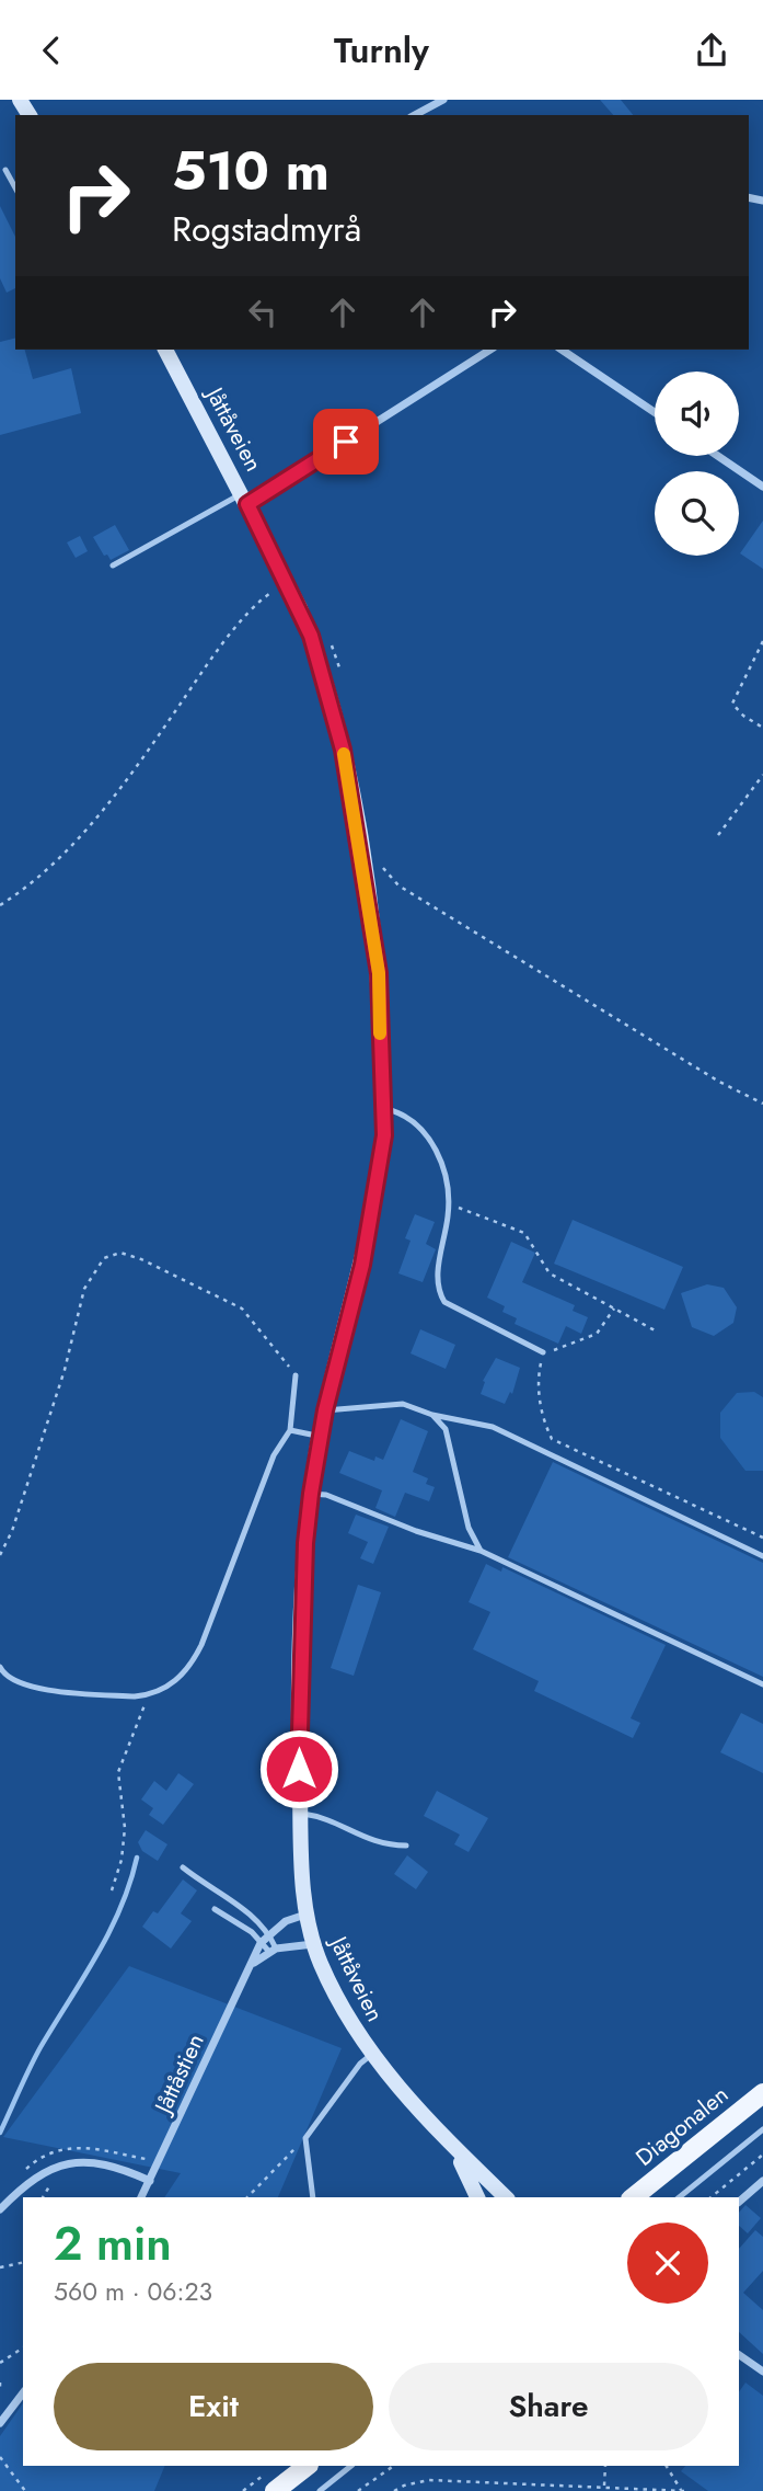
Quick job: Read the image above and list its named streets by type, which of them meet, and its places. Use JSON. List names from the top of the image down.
{
  "streets": {
    "main road": ["Jåttåveien", "Diagonalen"],
    "street": ["Jåttåstien"]
  },
  "crossings": [
    ["Jåttåveien", "Jåttåstien"]
  ],
  "page": {
    "header": "Turnly",
    "turn": ["510 m", "Rogstadmyrå"],
    "heading": ["2 min", "560 m · 06:23"],
    "buttons": ["Exit", "Share"]
  }
}
